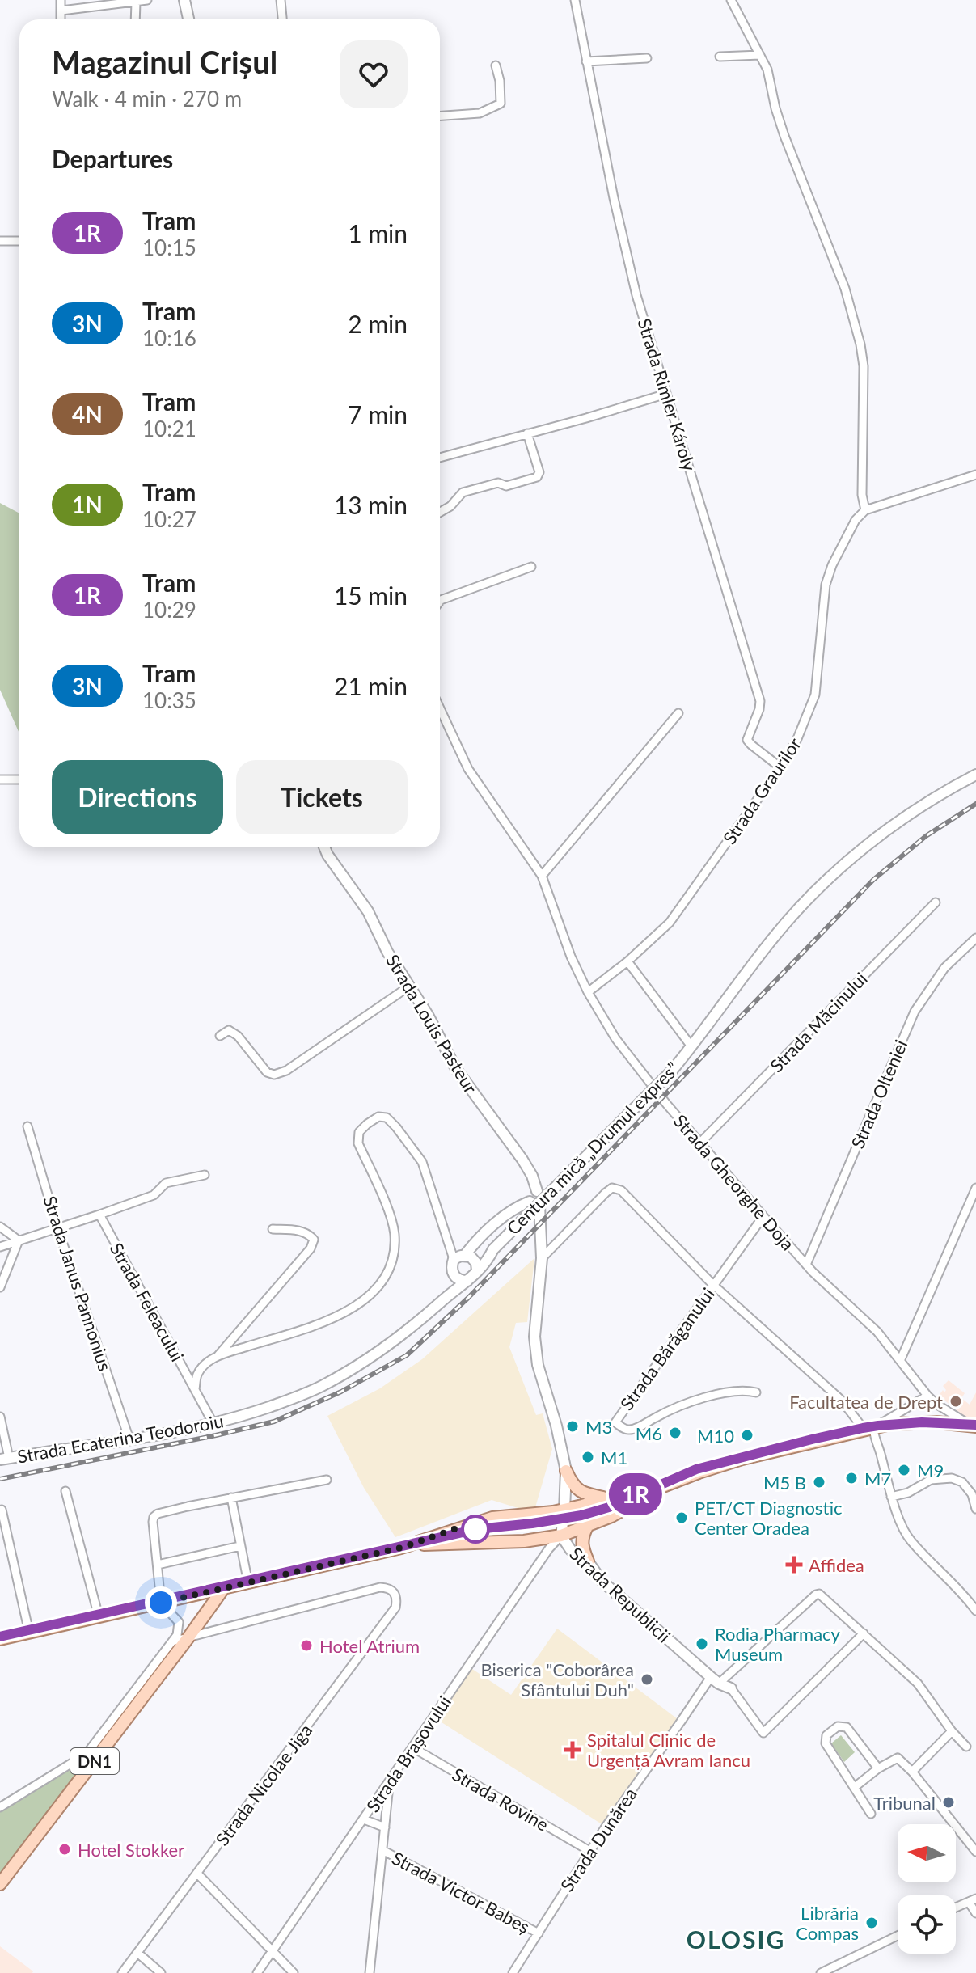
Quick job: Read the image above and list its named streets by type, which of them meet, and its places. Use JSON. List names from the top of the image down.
{
  "streets": {
    "main road": [
      "Strada Louis Pasteur",
      "Centura mică „Drumul expres”",
      "Strada Ecaterina Teodoroiu",
      "Strada Republicii",
      "DN1"
    ],
    "street": [
      "Strada Rimler Károly",
      "Strada Graurilor",
      "Strada Măcinului",
      "Strada Olteniei",
      "Strada Gheorghe Doja",
      "Strada Janus Pannonius",
      "Strada Feleacului",
      "Strada Bărăganului",
      "Strada Brașovului",
      "Strada Nicolae Jiga",
      "Strada Rovine",
      "Strada Dunărea",
      "Strada Victor Babeș"
    ]
  },
  "crossings": [
    ["Strada Rimler Károly", "Strada Graurilor"],
    ["Strada Graurilor", "Centura mică „Drumul expres”"],
    ["Strada Graurilor", "Strada Gheorghe Doja"],
    ["Strada Măcinului", "Strada Gheorghe Doja"],
    ["Strada Olteniei", "Strada Gheorghe Doja"],
    ["Centura mică „Drumul expres”", "Strada Ecaterina Teodoroiu"],
    ["Strada Gheorghe Doja", "Strada Bărăganului"],
    ["Strada Janus Pannonius", "Strada Ecaterina Teodoroiu"],
    ["Strada Feleacului", "Strada Ecaterina Teodoroiu"],
    ["Strada Republicii", "Strada Brașovului"],
    ["Strada Republicii", "DN1"],
    ["Strada Republicii", "Strada Dunărea"],
    ["Strada Brașovului", "Strada Rovine"],
    ["DN1", "Strada Nicolae Jiga"],
    ["Strada Rovine", "Strada Dunărea"],
    ["Strada Dunărea", "Strada Victor Babeș"]
  ],
  "districts": ["OLOSIG"],
  "places": {
    "other": [
      "Facultatea de Drept",
      "M3",
      "M6",
      "M10",
      "M1",
      "M9",
      "M7",
      "M5 B",
      "PET/CT Diagnostic Center Oradea",
      "Rodia Pharmacy Museum",
      "Hotel Atrium",
      "Biserica \"Coborârea Sfântului Duh\"",
      "Tribunal",
      "Hotel Stokker",
      "Librăria Compas"
    ],
    "health": ["Affidea", "Spitalul Clinic de Urgență Avram Iancu"]
  },
  "lines": ["tram line 1R"],
  "north": "left",
  "page": {
    "on_map": "1R",
    "heading": [
      ["Magazinul Crișul", "Walk · 4 min · 270 m"],
      "Departures"
    ],
    "list": [
      {
        "mark": "1R",
        "name": "Tram",
        "note": "10:15",
        "value": "1 min"
      },
      {
        "mark": "3N",
        "name": "Tram",
        "note": "10:16",
        "value": "2 min"
      },
      {
        "mark": "4N",
        "name": "Tram",
        "note": "10:21",
        "value": "7 min"
      },
      {
        "mark": "1N",
        "name": "Tram",
        "note": "10:27",
        "value": "13 min"
      },
      {
        "mark": "1R",
        "name": "Tram",
        "note": "10:29",
        "value": "15 min"
      },
      {
        "mark": "3N",
        "name": "Tram",
        "note": "10:35",
        "value": "21 min"
      }
    ],
    "buttons": ["Directions", "Tickets"]
  }
}
